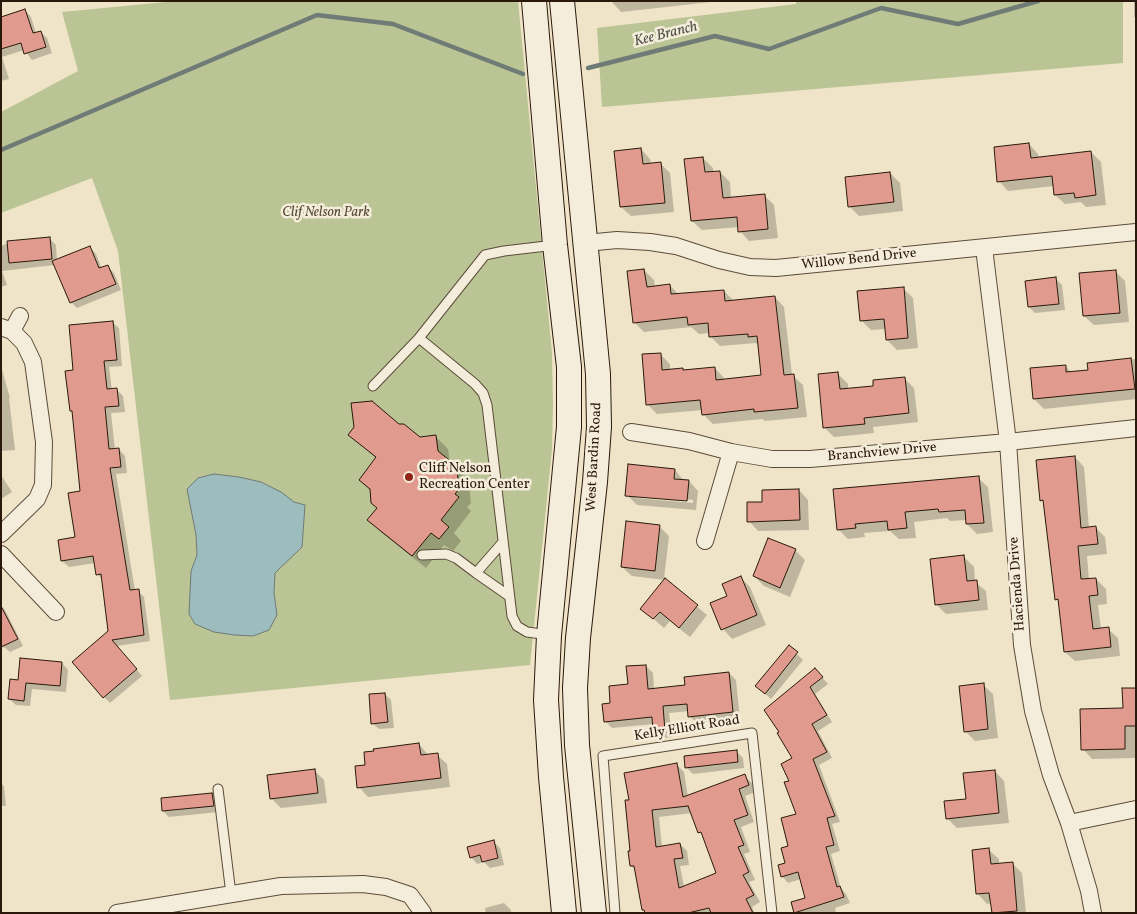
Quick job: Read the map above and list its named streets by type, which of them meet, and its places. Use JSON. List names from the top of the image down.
{
  "streets": {
    "street": [
      "Willow Bend Drive",
      "Branchview Drive",
      "West Bardin Road",
      "Hacienda Drive"
    ],
    "lane": ["Kelly Elliott Road"]
  },
  "crossings": [
    ["Willow Bend Drive", "West Bardin Road"],
    ["Willow Bend Drive", "Hacienda Drive"],
    ["Branchview Drive", "Hacienda Drive"]
  ],
  "water": ["Kee Branch"],
  "parks": ["Clif Nelson Park"],
  "places": ["Cliff Nelson Recreation Center"]
}
